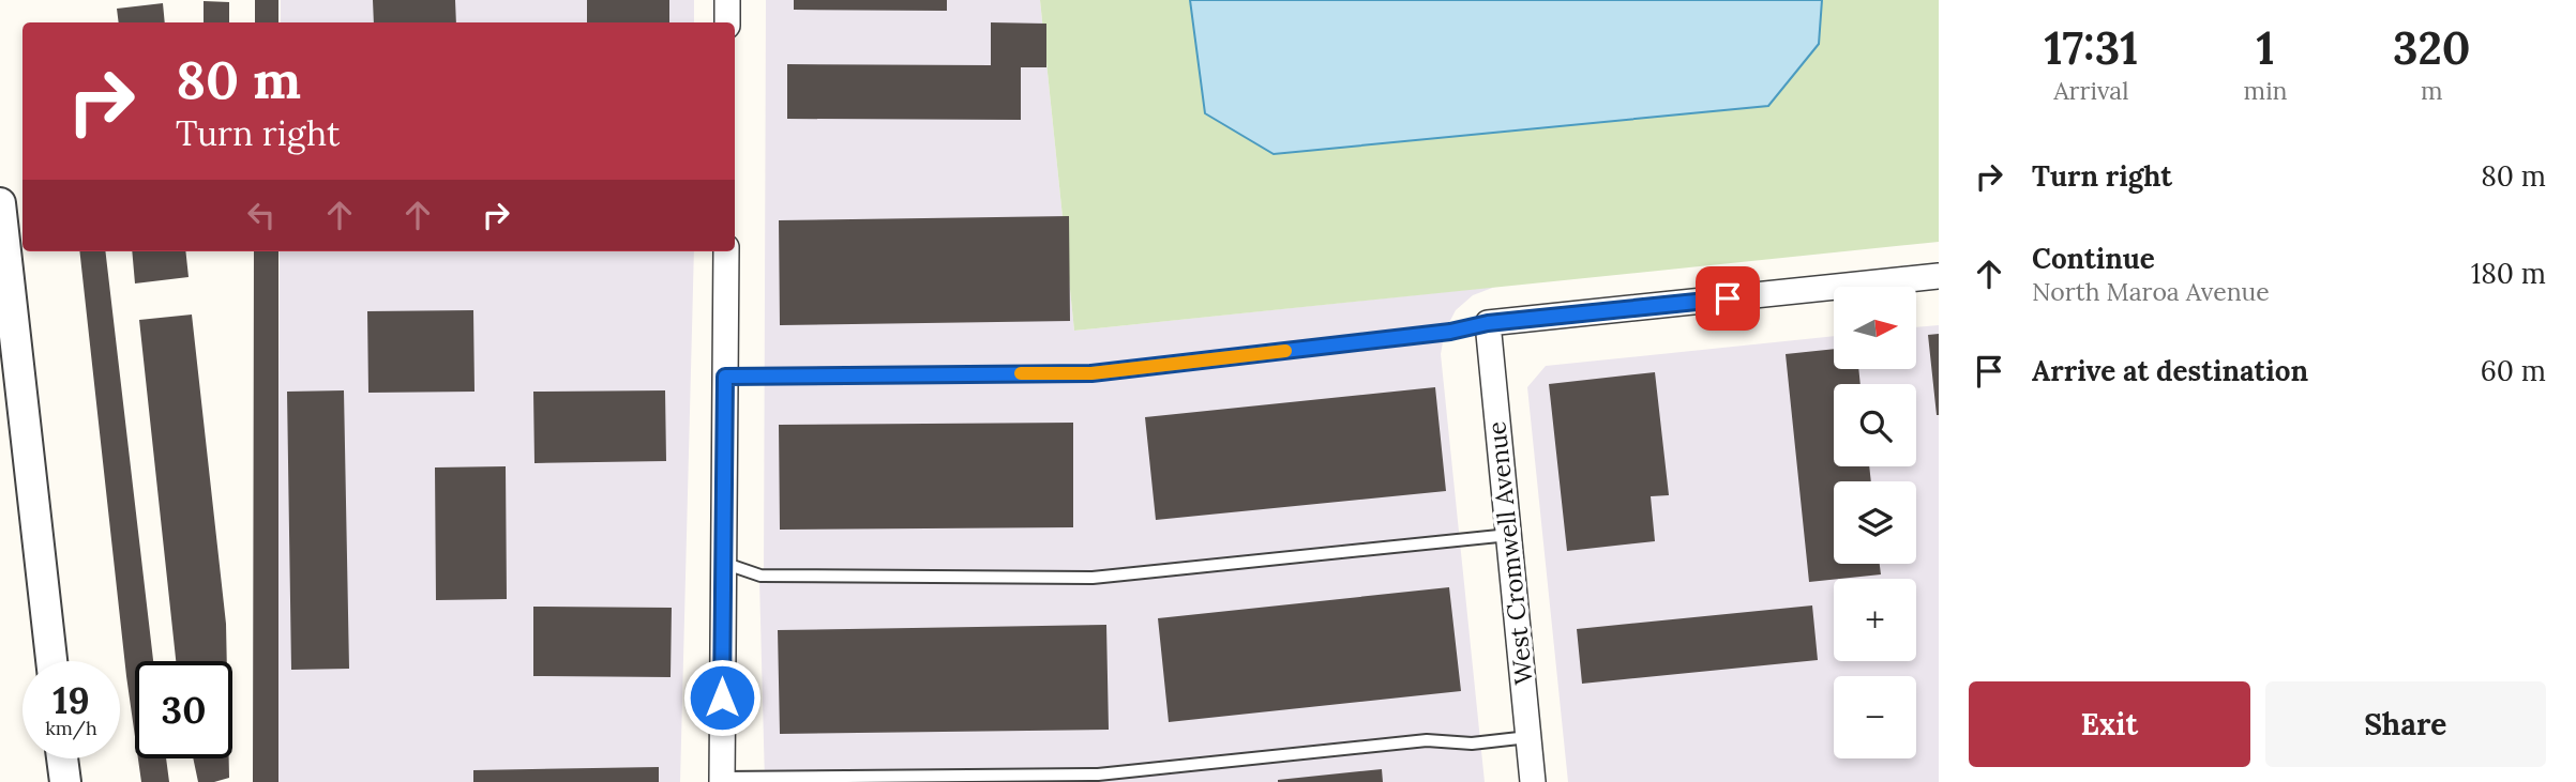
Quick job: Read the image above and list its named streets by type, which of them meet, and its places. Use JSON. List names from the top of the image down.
{
  "streets": {
    "street": ["West Cromwell Avenue"]
  },
  "north": "right",
  "page": {
    "eta": [
      "17:31",
      "Arrival",
      "1",
      "min",
      "320",
      "m"
    ],
    "turn": ["80 m", "Turn right"],
    "list": [
      {
        "name": "Turn right",
        "value": "80 m"
      },
      {
        "name": "Continue",
        "note": "North Maroa Avenue",
        "value": "180 m"
      },
      {
        "name": "Arrive at destination",
        "value": "60 m"
      }
    ],
    "map_buttons": ["+", "−"],
    "speed": "19 km/h",
    "limit": "30",
    "buttons": ["Exit", "Share"]
  }
}
